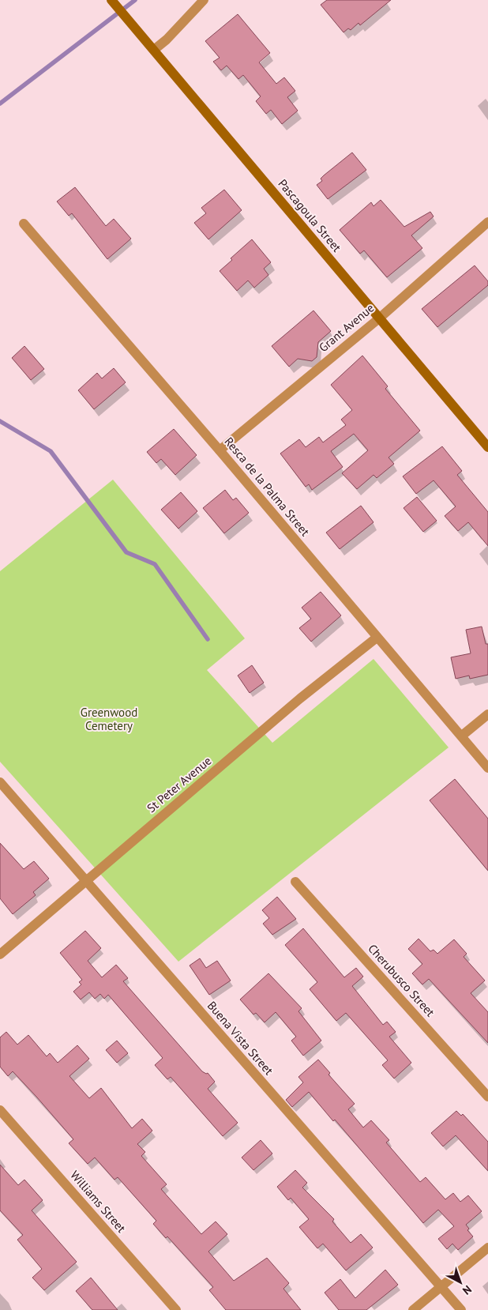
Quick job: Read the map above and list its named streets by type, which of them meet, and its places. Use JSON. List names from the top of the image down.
{
  "streets": {
    "street": [
      "Pascagoula Street",
      "Grant Avenue",
      "Resca de la Palma Street",
      "St Peter Avenue",
      "Cherubusco Street",
      "Buena Vista Street",
      "Williams Street"
    ]
  },
  "crossings": [
    ["Pascagoula Street", "Grant Avenue"],
    ["Grant Avenue", "Resca de la Palma Street"],
    ["Resca de la Palma Street", "St Peter Avenue"],
    ["St Peter Avenue", "Buena Vista Street"]
  ],
  "parks": ["Greenwood Cemetery"],
  "north": "bottom right"
}
